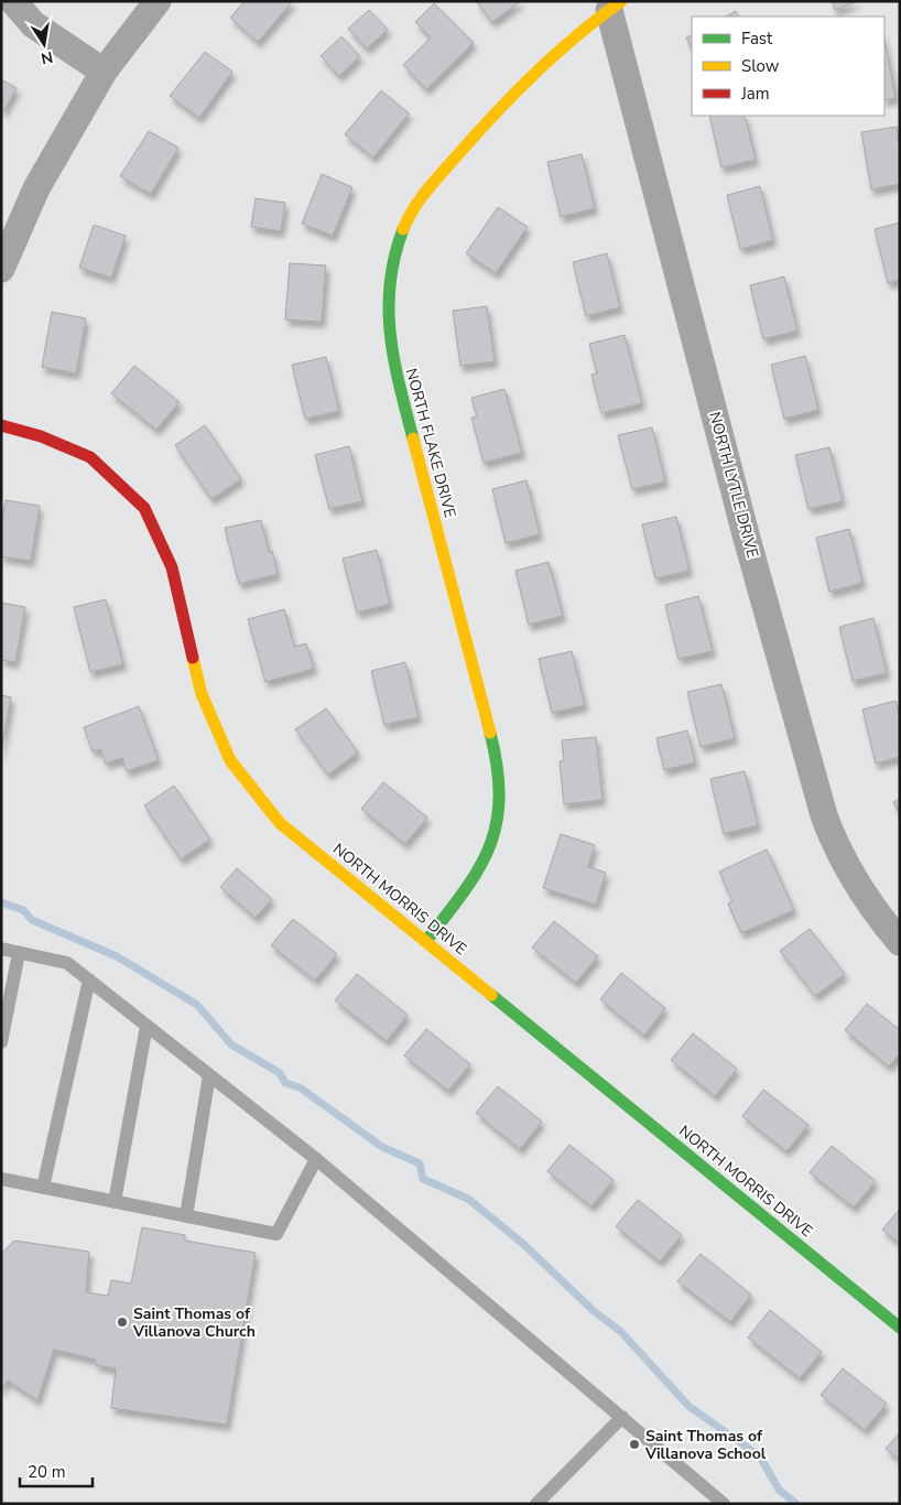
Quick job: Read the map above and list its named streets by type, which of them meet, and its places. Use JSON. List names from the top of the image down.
{
  "streets": {
    "street": ["NORTH FLAKE DRIVE", "NORTH LYTLE DRIVE", "NORTH MORRIS DRIVE"]
  },
  "crossings": [
    ["NORTH FLAKE DRIVE", "NORTH LYTLE DRIVE"],
    ["NORTH FLAKE DRIVE", "NORTH MORRIS DRIVE"]
  ],
  "places": ["Saint Thomas of Villanova Church", "Saint Thomas of Villanova School"],
  "legend": ["Fast", "Slow", "Jam"],
  "scale_bar": "20 m",
  "north": "bottom"
}
